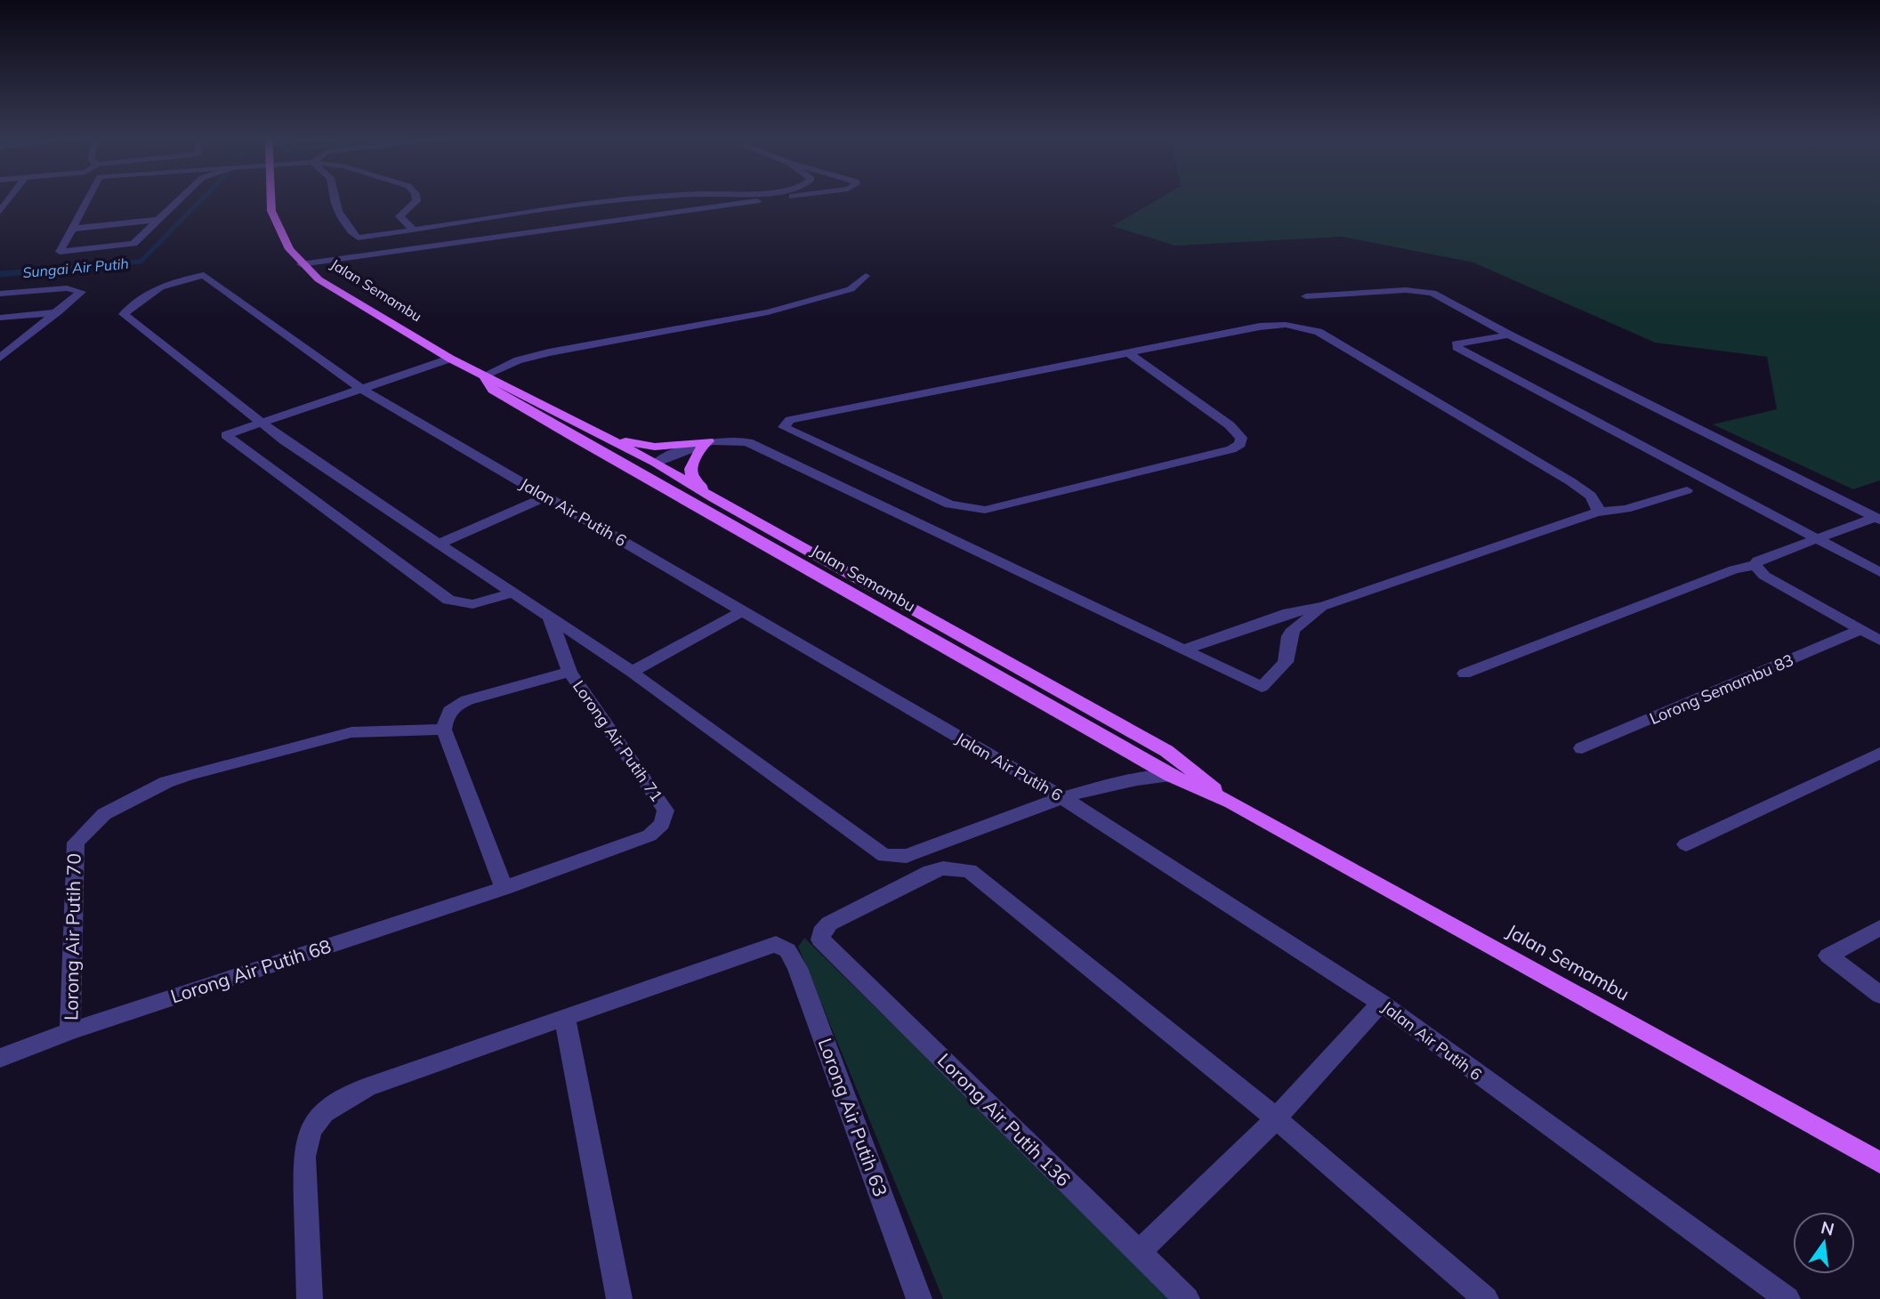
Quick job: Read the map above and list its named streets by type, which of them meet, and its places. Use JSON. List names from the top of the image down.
{
  "streets": {
    "main road": ["Jalan Semambu"],
    "street": [
      "Jalan Air Putih 6",
      "Lorong Semambu 83",
      "Lorong Air Putih 71",
      "Lorong Air Putih 70",
      "Lorong Air Putih 68",
      "Lorong Air Putih 63",
      "Lorong Air Putih 136"
    ]
  },
  "crossings": [
    ["Lorong Air Putih 71", "Lorong Air Putih 70"],
    ["Lorong Air Putih 71", "Lorong Air Putih 68"],
    ["Lorong Air Putih 70", "Lorong Air Putih 68"]
  ],
  "water": ["Sungai Air Putih"],
  "north": "top"
}
